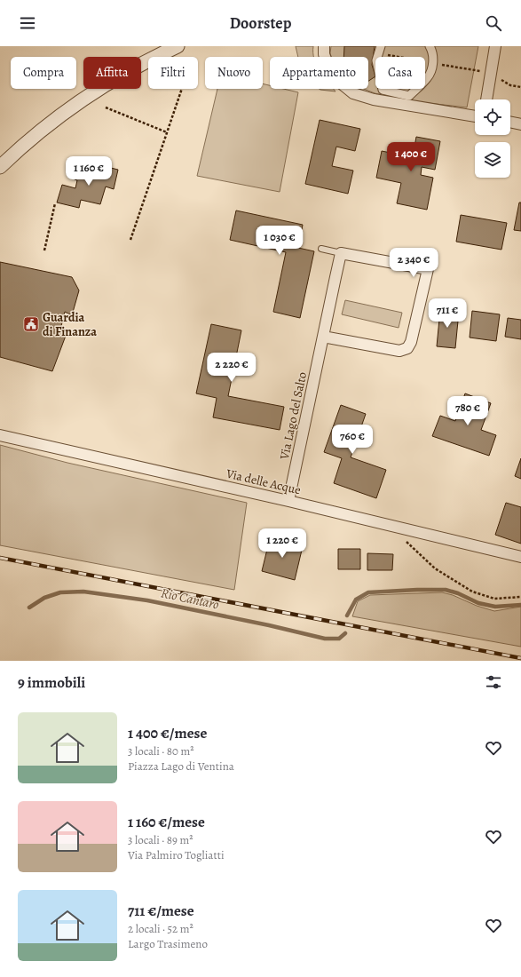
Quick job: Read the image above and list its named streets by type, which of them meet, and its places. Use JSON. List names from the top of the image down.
{
  "streets": {
    "street": ["Via Lago del Salto", "Via delle Acque"]
  },
  "crossings": [
    ["Via Lago del Salto", "Via delle Acque"]
  ],
  "water": ["Rio Cantaro"],
  "places": {
    "public building": ["Guardia di Finanza"]
  },
  "page": {
    "header": "Doorstep",
    "chip": [
      "Compra",
      "Affitta",
      "Filtri",
      "Nuovo",
      "Appartamento",
      "Casa"
    ],
    "price": [
      "1 400 €",
      "1 160 €",
      "1 030 €",
      "2 340 €",
      "711 €",
      "2 220 €",
      "780 €",
      "760 €",
      "1 220 €"
    ],
    "heading": "9 immobili",
    "list": [
      {
        "name": "1 400 €/mese",
        "note": "3 locali · 80 m² · Piazza Lago di Ventina"
      },
      {
        "name": "1 160 €/mese",
        "note": "3 locali · 89 m² · Via Palmiro Togliatti"
      },
      {
        "name": "711 €/mese",
        "note": "2 locali · 52 m² · Largo Trasimeno"
      }
    ]
  }
}
